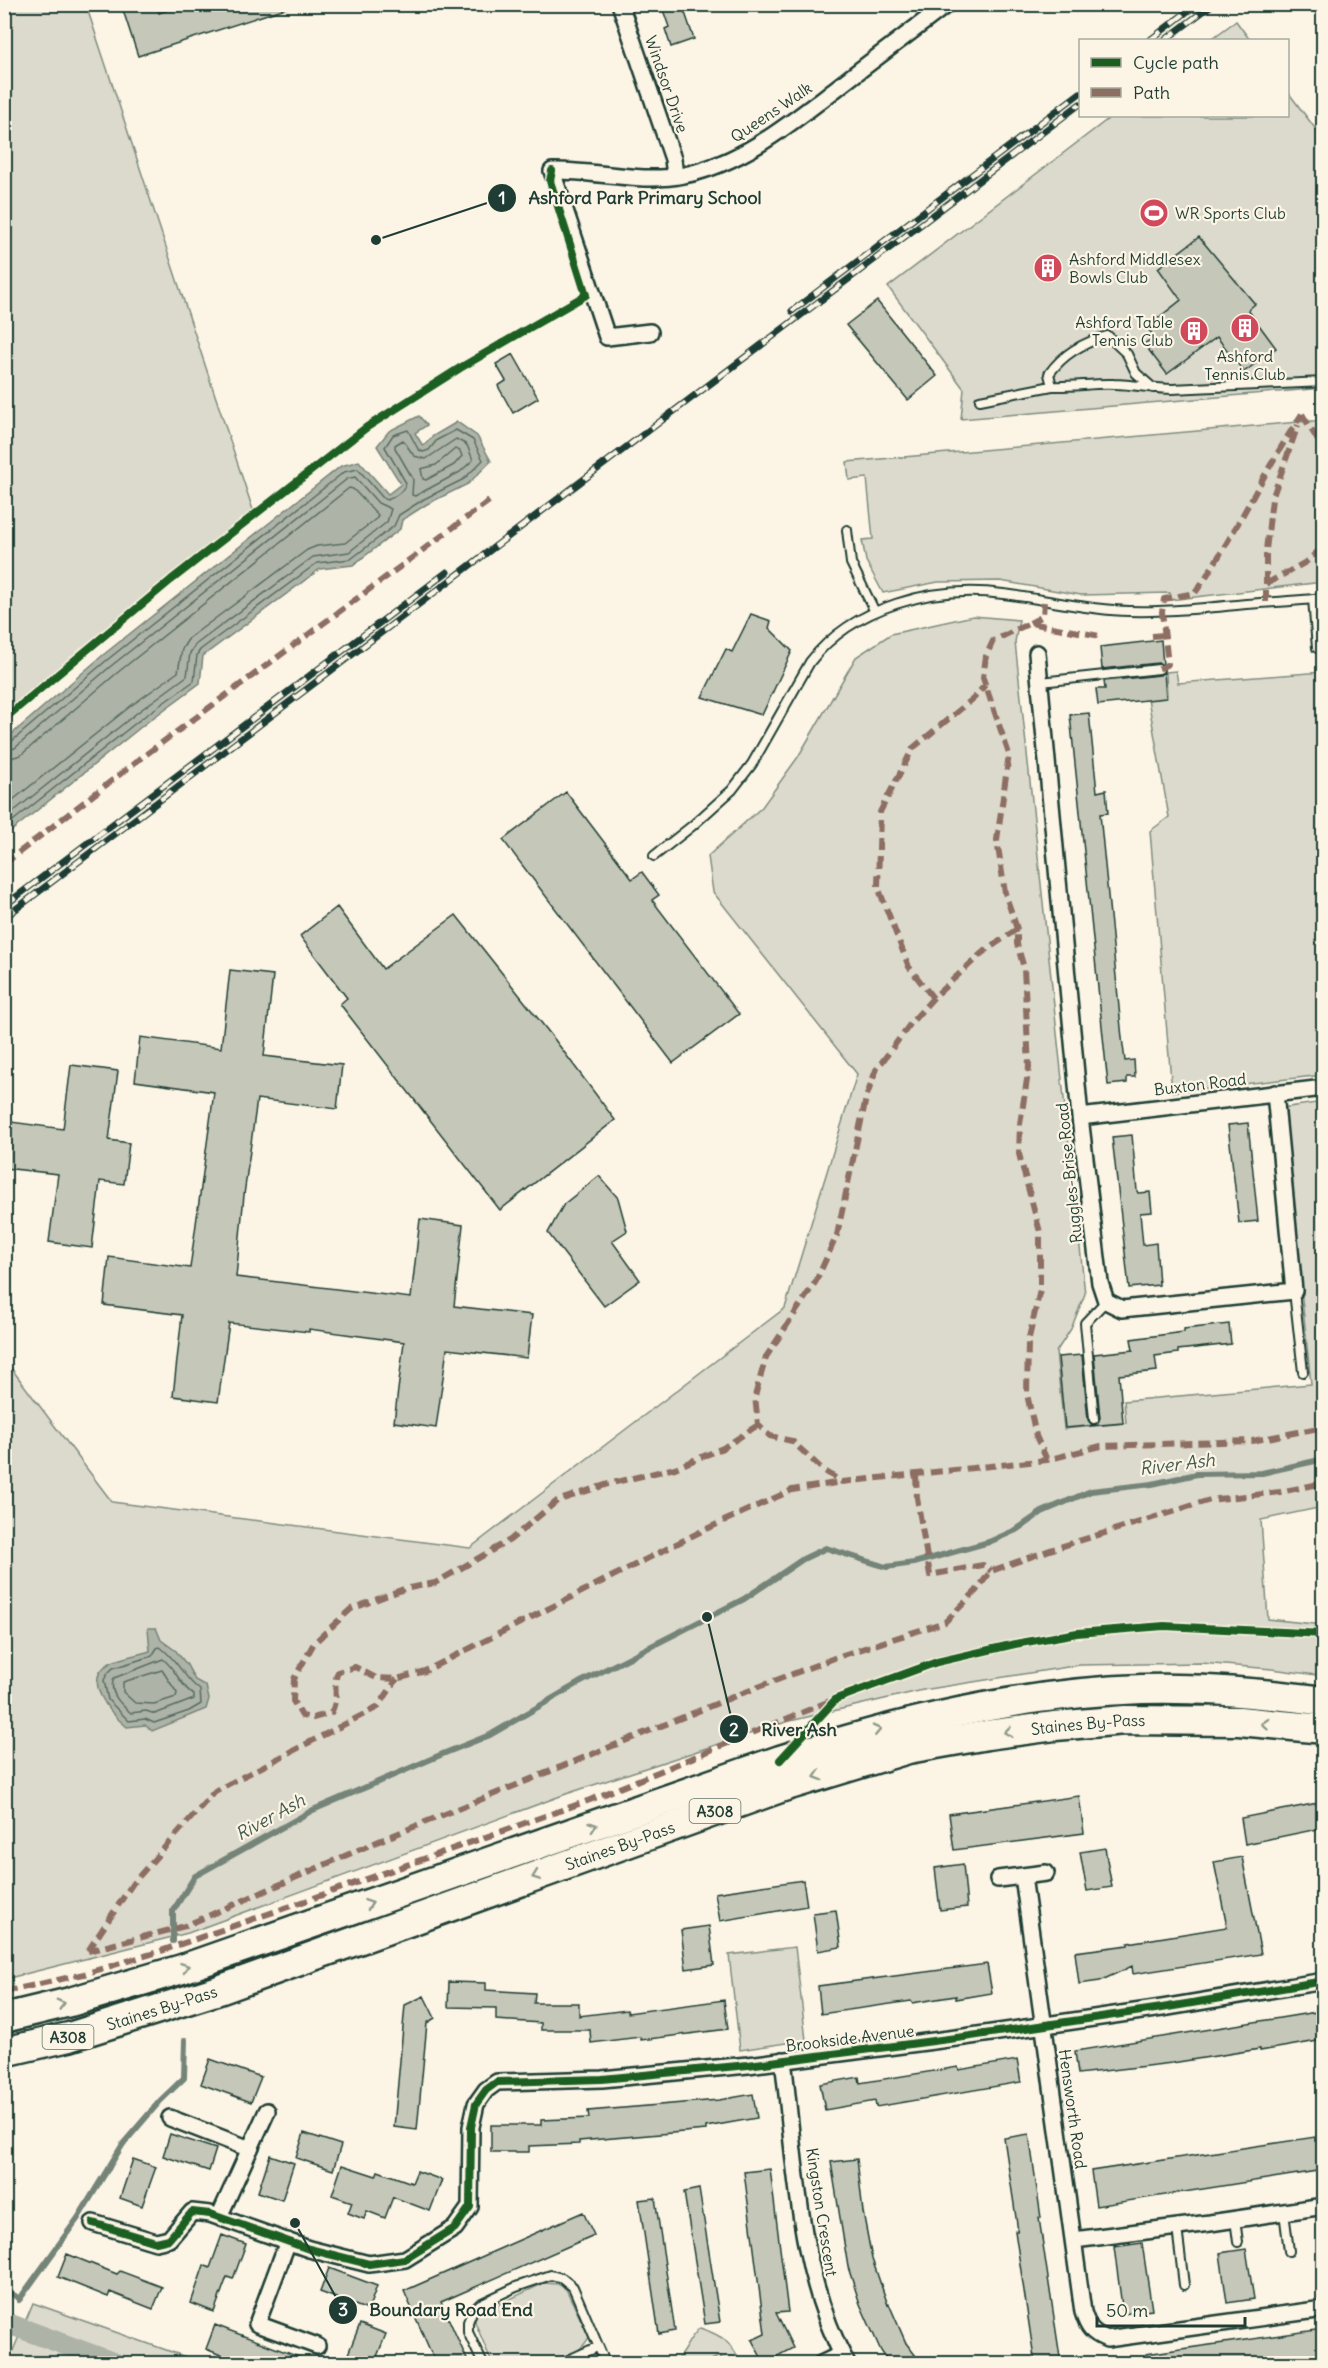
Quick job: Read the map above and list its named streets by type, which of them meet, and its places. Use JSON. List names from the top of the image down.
{
  "streets": {
    "highway": ["Staines By-Pass", "A308"],
    "street": [
      "Windsor Drive",
      "Queens Walk",
      "Buxton Road",
      "Ruggles-Brise Road",
      "Brookside Avenue",
      "Hensworth Road",
      "Kingston Crescent"
    ]
  },
  "crossings": [
    ["Windsor Drive", "Queens Walk"],
    ["Buxton Road", "Ruggles-Brise Road"],
    ["Brookside Avenue", "Hensworth Road"],
    ["Brookside Avenue", "Kingston Crescent"]
  ],
  "water": ["River Ash"],
  "places": {
    "sports": ["WR Sports Club"],
    "other": ["Ashford Park Primary School", "River Ash", "Boundary Road End"],
    "building": ["Ashford Middlesex Bowls Club", "Ashford Tennis Club", "Ashford Table Tennis Club"]
  },
  "legend": ["Cycle path", "Path"],
  "scale_bar": "50 m"
}
